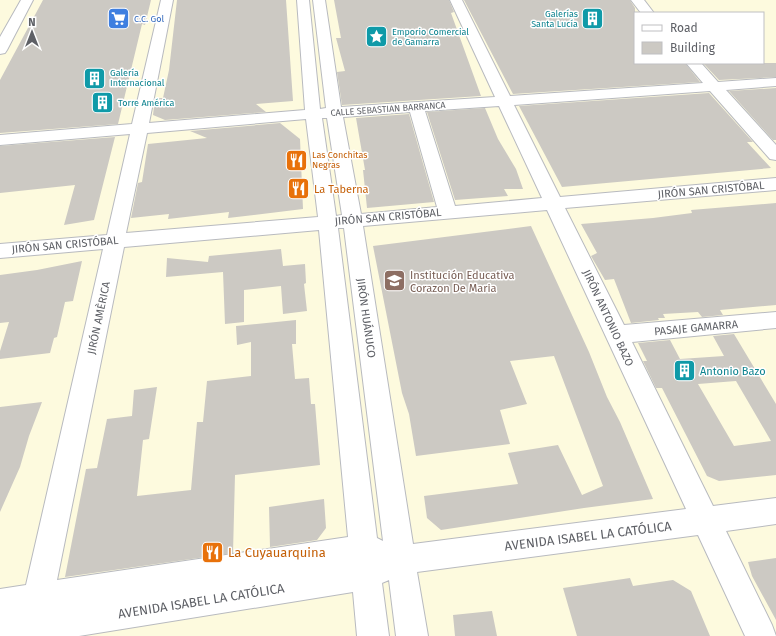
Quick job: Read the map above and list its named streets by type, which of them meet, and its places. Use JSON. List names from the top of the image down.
{
  "streets": {
    "street": [
      "CALLE SEBASTIAN BARRANCA",
      "JIRÓN SAN CRISTÓBAL",
      "JIRÓN AMÈRICA",
      "JIRÓN HUÁNUCO",
      "JIRÓN ANTONIO BAZO",
      "PASAJE GAMARRA",
      "AVENIDA ISABEL LA CATÓLICA"
    ]
  },
  "crossings": [
    ["CALLE SEBASTIAN BARRANCA", "JIRÓN AMÈRICA"],
    ["CALLE SEBASTIAN BARRANCA", "JIRÓN HUÁNUCO"],
    ["CALLE SEBASTIAN BARRANCA", "JIRÓN ANTONIO BAZO"],
    ["JIRÓN SAN CRISTÓBAL", "JIRÓN AMÈRICA"],
    ["JIRÓN SAN CRISTÓBAL", "JIRÓN HUÁNUCO"],
    ["JIRÓN SAN CRISTÓBAL", "JIRÓN ANTONIO BAZO"],
    ["JIRÓN AMÈRICA", "AVENIDA ISABEL LA CATÓLICA"],
    ["JIRÓN HUÁNUCO", "AVENIDA ISABEL LA CATÓLICA"],
    ["JIRÓN ANTONIO BAZO", "PASAJE GAMARRA"],
    ["JIRÓN ANTONIO BAZO", "AVENIDA ISABEL LA CATÓLICA"]
  ],
  "places": {
    "supermarket": ["C.C. Gol"],
    "building": [
      "Galerías Santa Lucía",
      "Galería Internacional",
      "Torre América",
      "Antonio Bazo"
    ],
    "place": ["Emporio Comercial de Gamarra"],
    "restaurant": ["Las Conchitas Negras", "La Taberna", "La Cuyauarquina"],
    "school or university": ["Institución Educativa Corazon De Maria"]
  },
  "legend": ["Road", "Building"],
  "north": "top"
}
